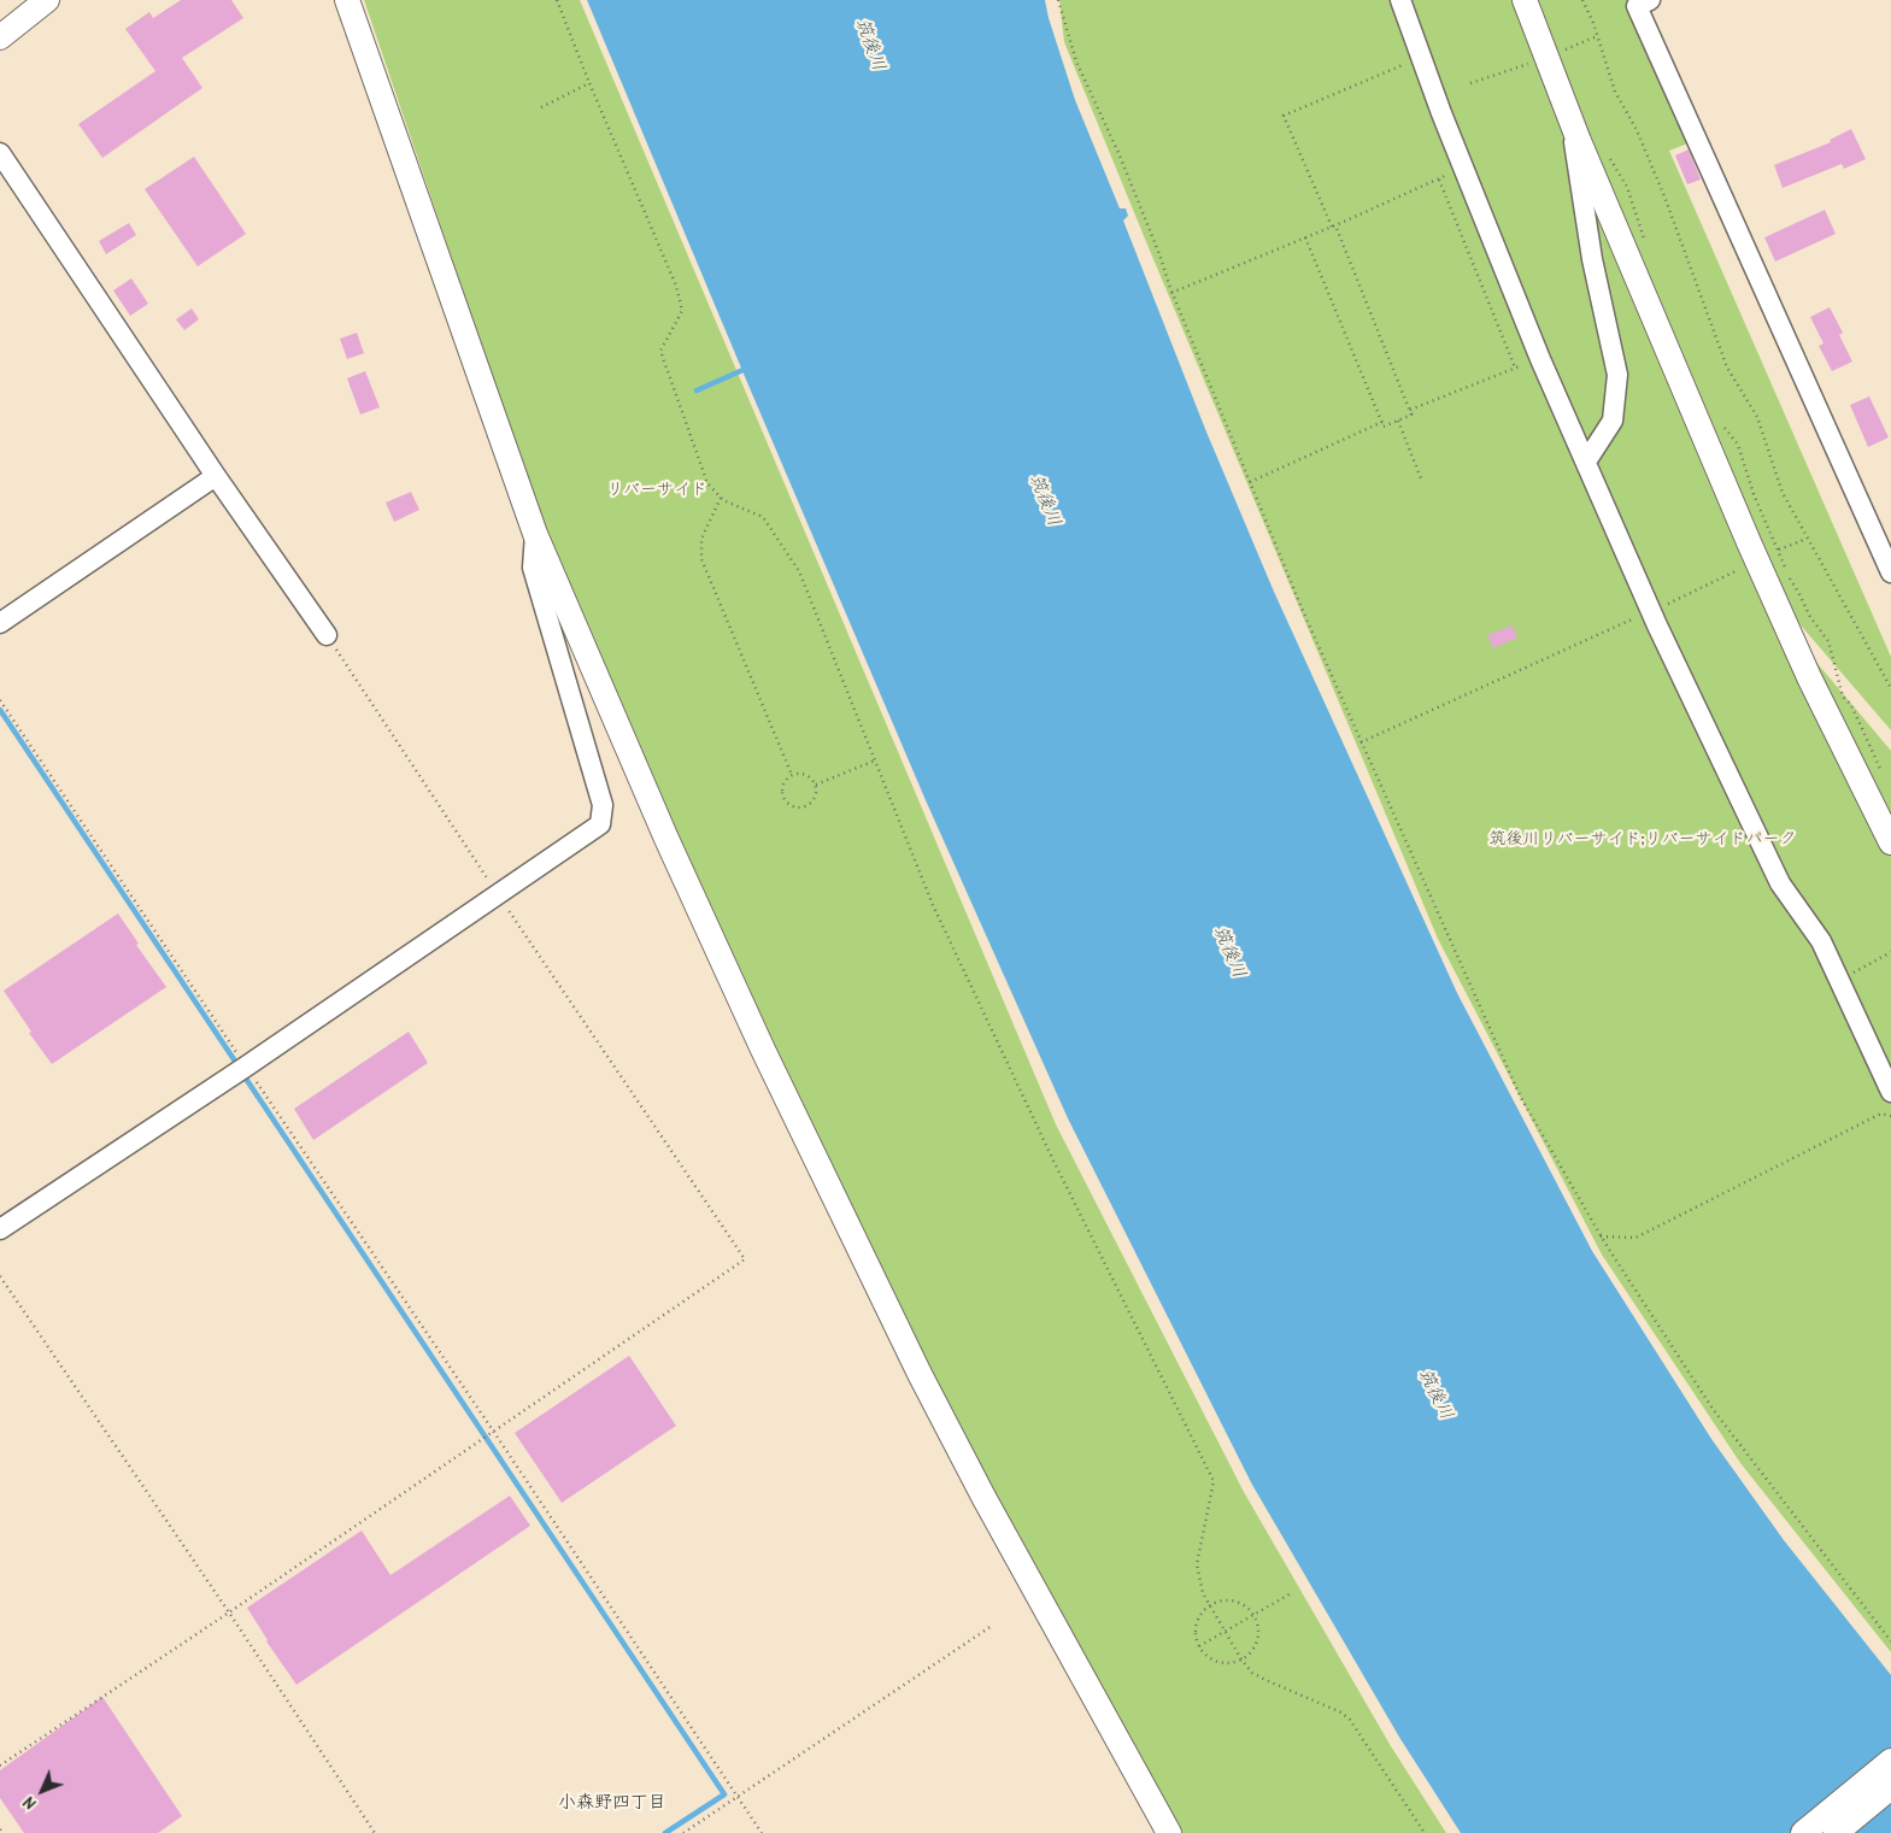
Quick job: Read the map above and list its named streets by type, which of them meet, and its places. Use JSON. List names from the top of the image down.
{
  "districts": ["小森野四丁目"],
  "water": ["筑後川"],
  "parks": ["リバーサイド", "筑後川リバーサイド;リバーサイドパーク"],
  "north": "bottom left"
}
